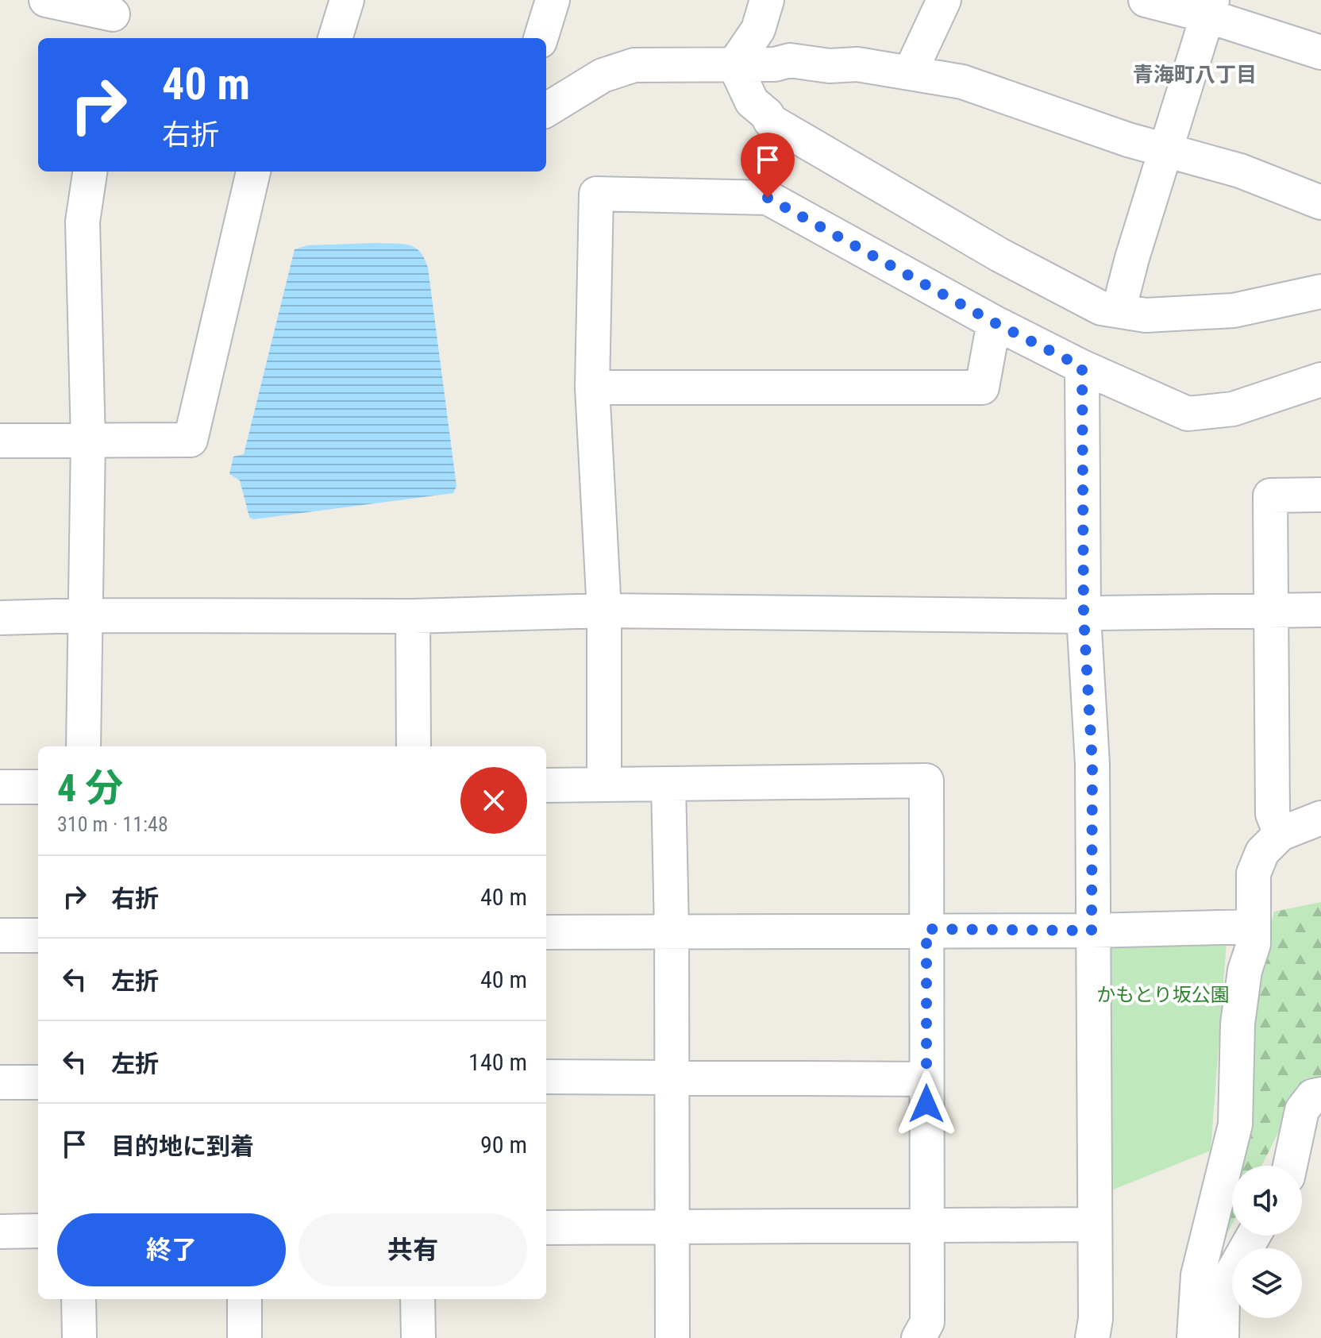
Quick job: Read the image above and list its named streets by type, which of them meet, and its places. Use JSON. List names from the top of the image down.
{
  "districts": ["青海町八丁目"],
  "parks": ["かもとり坂公園"],
  "page": {
    "turn": ["40 m", "右折"],
    "heading": ["4 分", "310 m · 11:48"],
    "list": [
      {
        "name": "右折",
        "value": "40 m"
      },
      {
        "name": "左折",
        "value": "40 m"
      },
      {
        "name": "左折",
        "value": "140 m"
      },
      {
        "name": "目的地に到着",
        "value": "90 m"
      }
    ],
    "buttons": ["終了", "共有"]
  }
}
